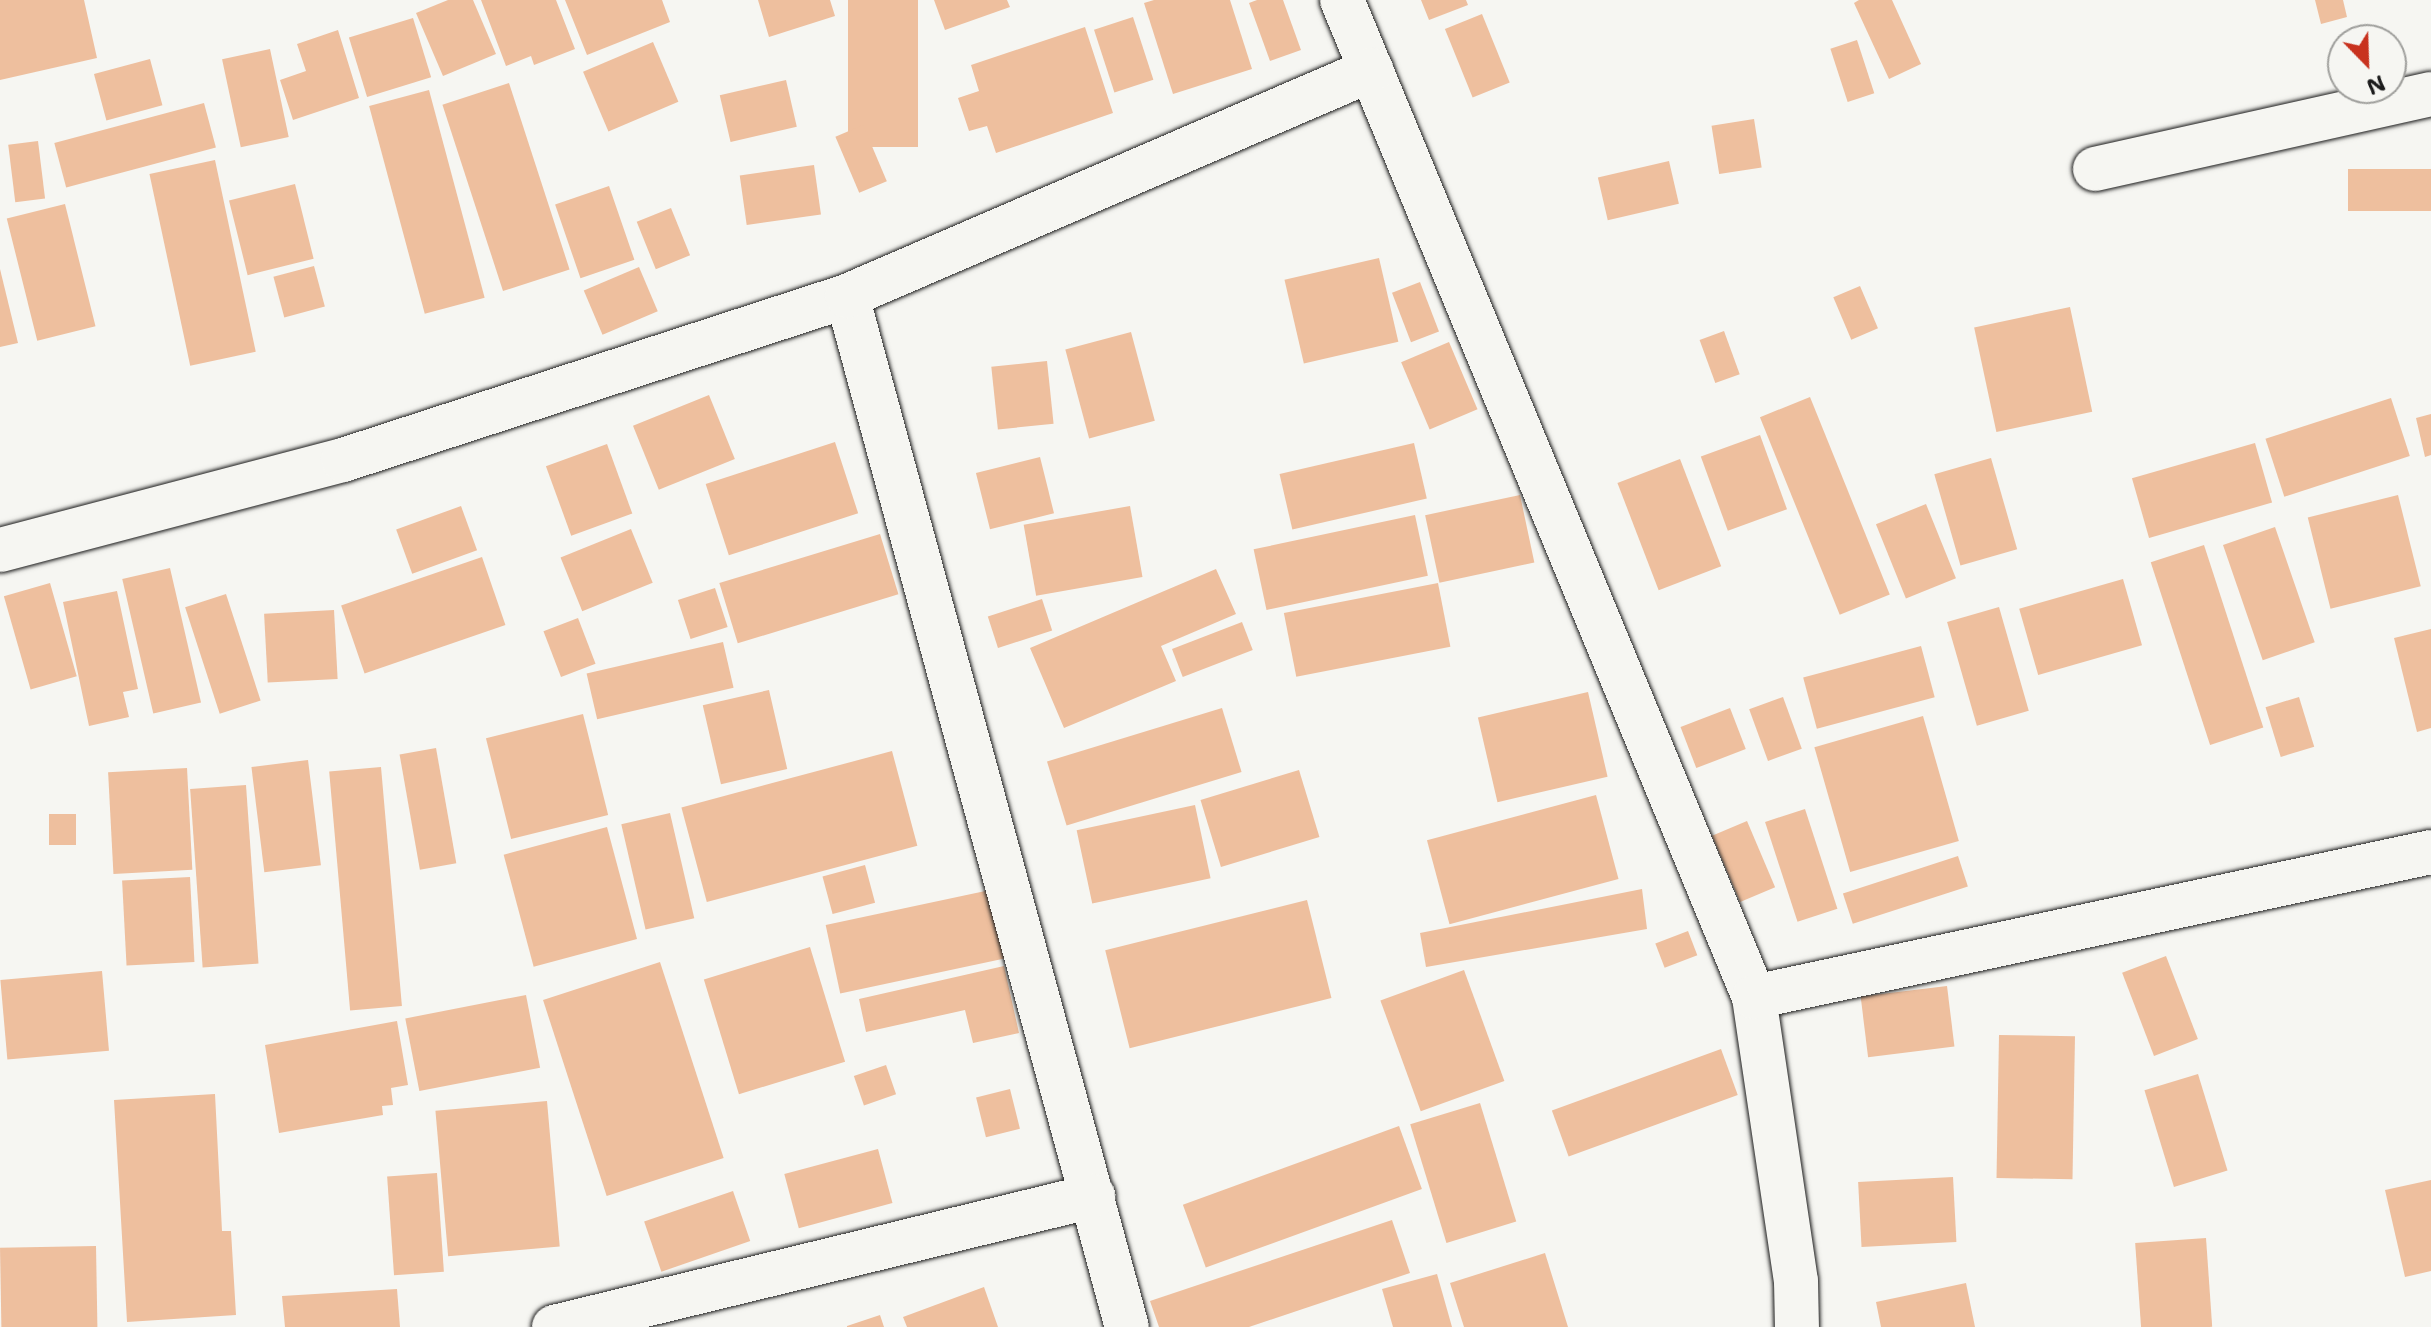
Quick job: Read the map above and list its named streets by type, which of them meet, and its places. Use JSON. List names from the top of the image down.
{
  "north": "bottom right"
}
